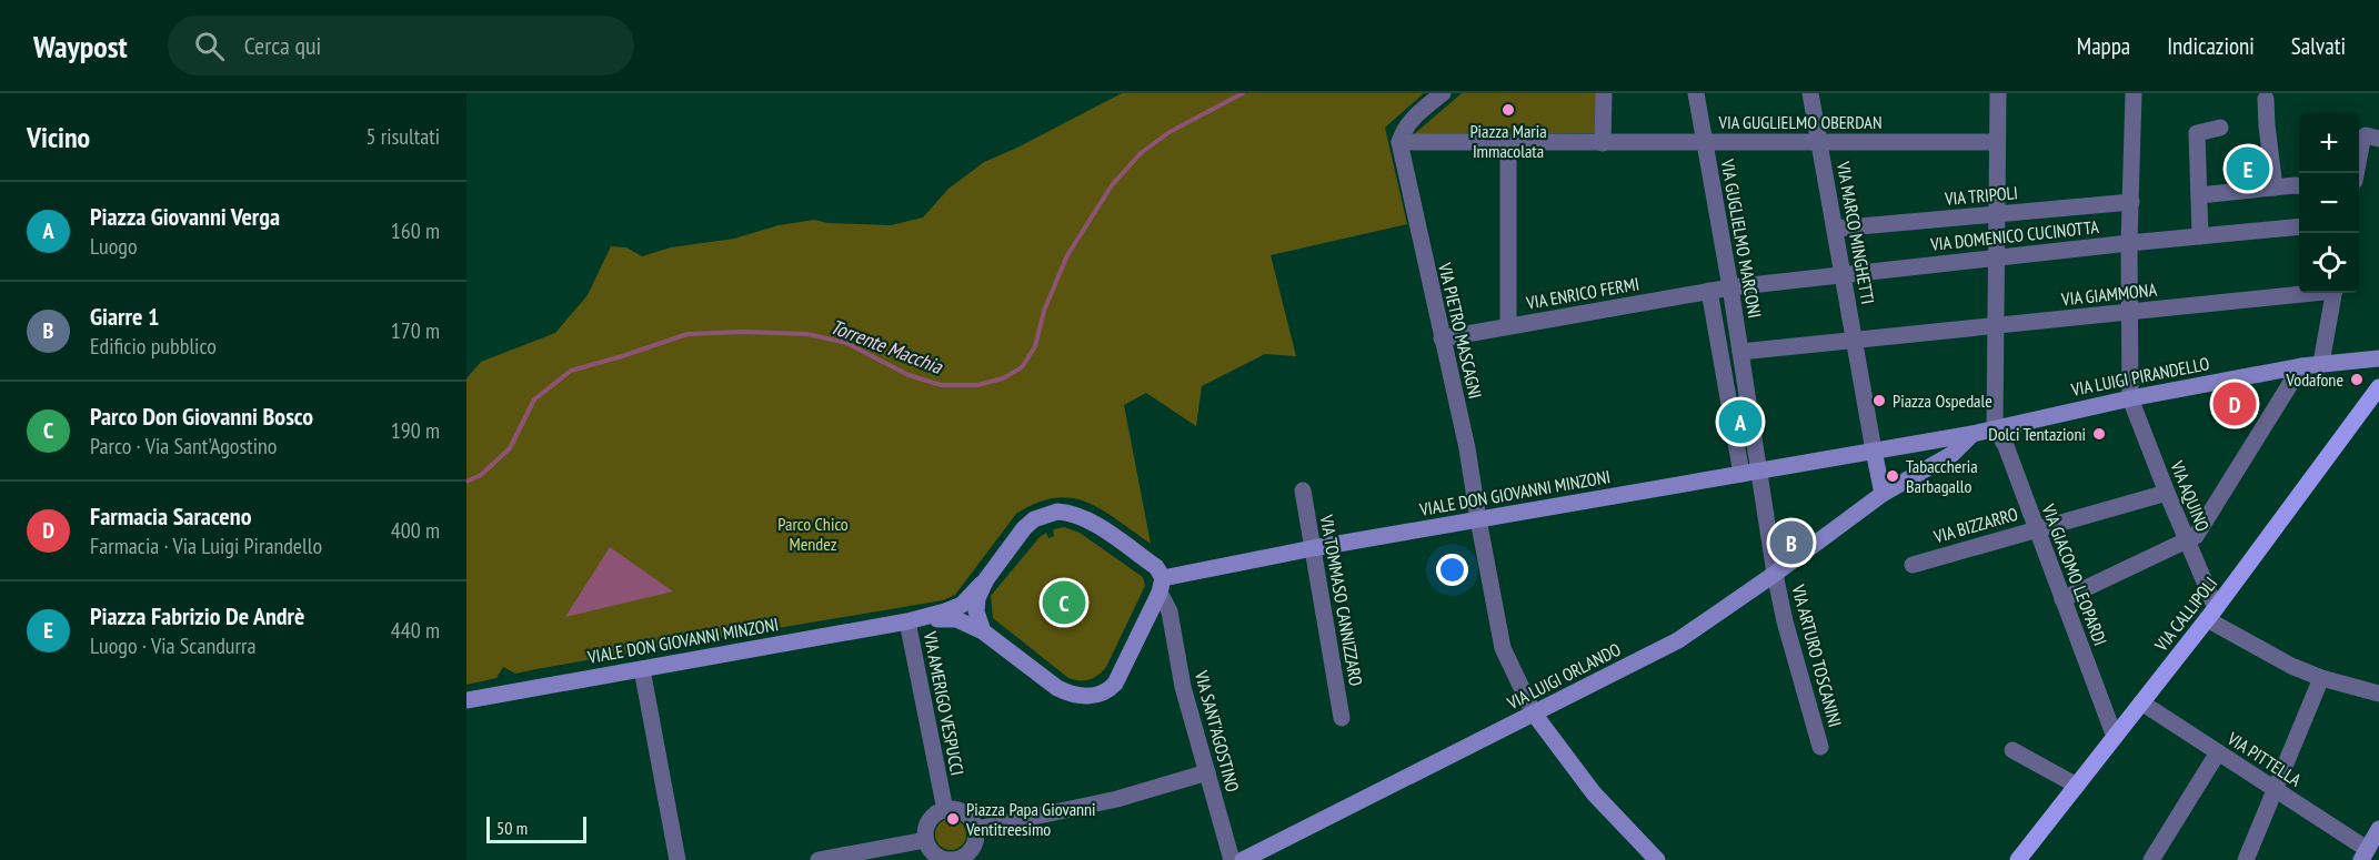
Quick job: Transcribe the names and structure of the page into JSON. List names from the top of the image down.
{
  "streets": {
    "main road": ["VIA CALLIPOLI"],
    "street": [
      "VIA GUGLIELMO OBERDAN",
      "VIA TRIPOLI",
      "VIA MARCO MINGHETTI",
      "VIA DOMENICO CUCINOTTA",
      "VIA GUGLIELMO MARCONI",
      "VIA ENRICO FERMI",
      "VIA GIAMMONA",
      "VIA PIETRO MASCAGNI",
      "VIA LUIGI PIRANDELLO",
      "VIALE DON GIOVANNI MINZONI",
      "VIA AQUINO",
      "VIA BIZZARRO",
      "VIA GIACOMO LEOPARDI",
      "VIA TOMMASO CANNIZZARO",
      "VIA ARTURO TOSCANINI",
      "VIA LUIGI ORLANDO",
      "VIA AMERIGO VESPUCCI",
      "VIA SANT'AGOSTINO",
      "VIA PITTELLA"
    ]
  },
  "crossings": [
    ["VIA GUGLIELMO OBERDAN", "VIA MARCO MINGHETTI"],
    ["VIA GUGLIELMO OBERDAN", "VIA GUGLIELMO MARCONI"],
    ["VIA GUGLIELMO OBERDAN", "VIA PIETRO MASCAGNI"],
    ["VIA TRIPOLI", "VIA MARCO MINGHETTI"],
    ["VIA MARCO MINGHETTI", "VIA DOMENICO CUCINOTTA"],
    ["VIA MARCO MINGHETTI", "VIA GIAMMONA"],
    ["VIA MARCO MINGHETTI", "VIA LUIGI PIRANDELLO"],
    ["VIA MARCO MINGHETTI", "VIALE DON GIOVANNI MINZONI"],
    ["VIA DOMENICO CUCINOTTA", "VIA GUGLIELMO MARCONI"],
    ["VIA DOMENICO CUCINOTTA", "VIA ENRICO FERMI"],
    ["VIA GUGLIELMO MARCONI", "VIA ENRICO FERMI"],
    ["VIA GUGLIELMO MARCONI", "VIALE DON GIOVANNI MINZONI"],
    ["VIA ENRICO FERMI", "VIA PIETRO MASCAGNI"],
    ["VIA PIETRO MASCAGNI", "VIALE DON GIOVANNI MINZONI"],
    ["VIA PIETRO MASCAGNI", "VIA LUIGI ORLANDO"],
    ["VIA LUIGI PIRANDELLO", "VIALE DON GIOVANNI MINZONI"],
    ["VIA LUIGI PIRANDELLO", "VIA AQUINO"],
    ["VIA LUIGI PIRANDELLO", "VIA GIACOMO LEOPARDI"],
    ["VIA LUIGI PIRANDELLO", "VIA LUIGI ORLANDO"],
    ["VIALE DON GIOVANNI MINZONI", "VIA TOMMASO CANNIZZARO"],
    ["VIALE DON GIOVANNI MINZONI", "VIA AMERIGO VESPUCCI"],
    ["VIALE DON GIOVANNI MINZONI", "VIA SANT'AGOSTINO"],
    ["VIA AQUINO", "VIA BIZZARRO"],
    ["VIA AQUINO", "VIA CALLIPOLI"],
    ["VIA BIZZARRO", "VIA GIACOMO LEOPARDI"],
    ["VIA GIACOMO LEOPARDI", "VIA CALLIPOLI"],
    ["VIA CALLIPOLI", "VIA PITTELLA"],
    ["VIA ARTURO TOSCANINI", "VIA LUIGI ORLANDO"]
  ],
  "water": ["Torrente Macchia"],
  "parks": ["Parco Chico Mendez"],
  "places": [
    "Piazza Maria Immacolata",
    "Vodafone",
    "Piazza Ospedale",
    "Dolci Tentazioni",
    "Tabaccheria Barbagallo",
    "Piazza Papa Giovanni Ventitreesimo"
  ],
  "scale_bar": "50 m",
  "page": {
    "header": "Waypost",
    "search": "Cerca qui",
    "nav": ["Mappa", "Indicazioni", "Salvati"],
    "heading": ["Vicino", "5 risultati"],
    "map_buttons": ["+", "−"],
    "pins": [
      "E",
      "D",
      "A",
      "B",
      "C"
    ],
    "list": [
      {
        "mark": "A",
        "name": "Piazza Giovanni Verga",
        "note": "Luogo",
        "value": "160 m"
      },
      {
        "mark": "B",
        "name": "Giarre 1",
        "note": "Edificio pubblico",
        "value": "170 m"
      },
      {
        "mark": "C",
        "name": "Parco Don Giovanni Bosco",
        "note": "Parco · Via Sant'Agostino",
        "value": "190 m"
      },
      {
        "mark": "D",
        "name": "Farmacia Saraceno",
        "note": "Farmacia · Via Luigi Pirandello",
        "value": "400 m"
      },
      {
        "mark": "E",
        "name": "Piazza Fabrizio De Andrè",
        "note": "Luogo · Via Scandurra",
        "value": "440 m"
      }
    ],
    "scale": "50 m"
  }
}
